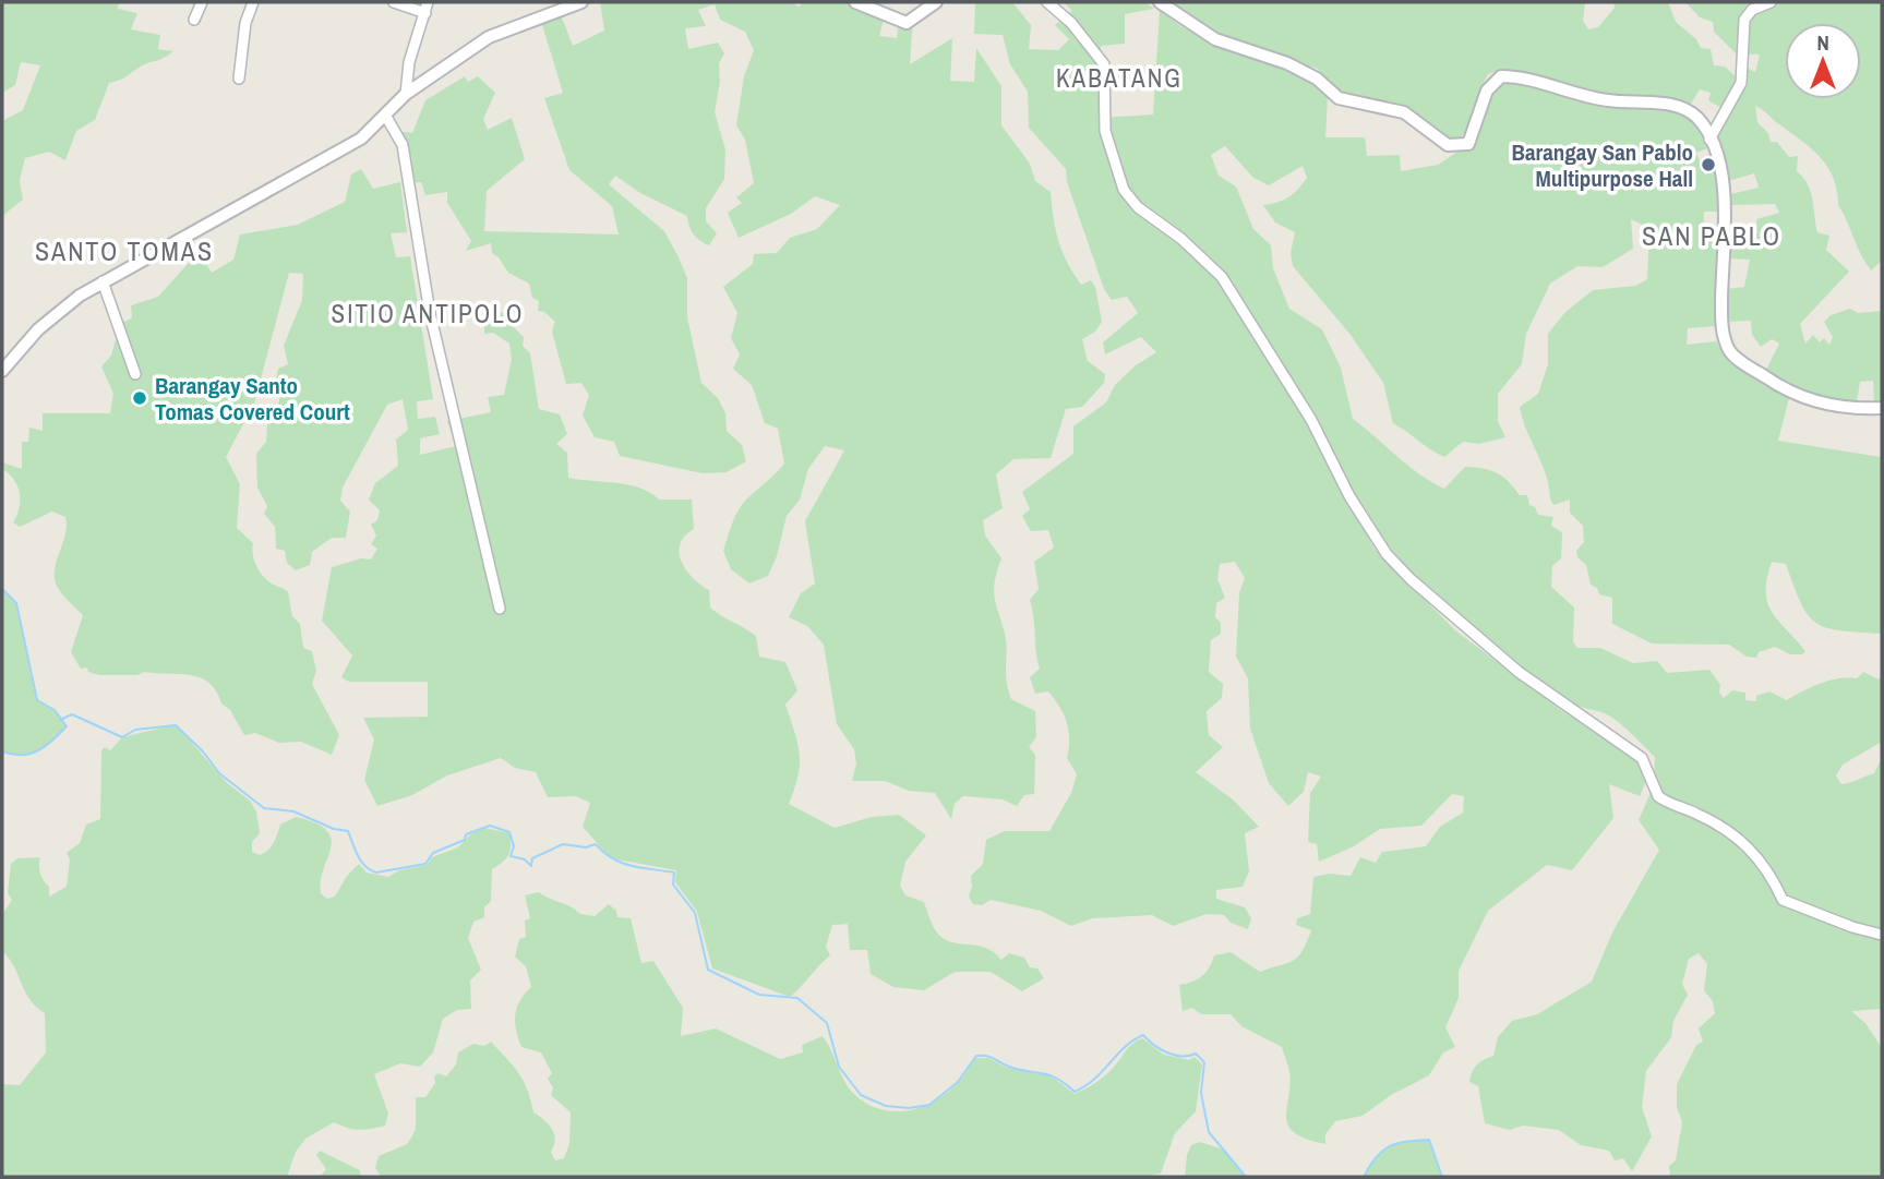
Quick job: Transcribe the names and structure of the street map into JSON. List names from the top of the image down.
{
  "districts": [
    "KABATANG",
    "SAN PABLO",
    "SANTO TOMAS",
    "SITIO ANTIPOLO"
  ],
  "places": ["Barangay San Pablo Multipurpose Hall", "Barangay Santo Tomas Covered Court"],
  "north": "top"
}
